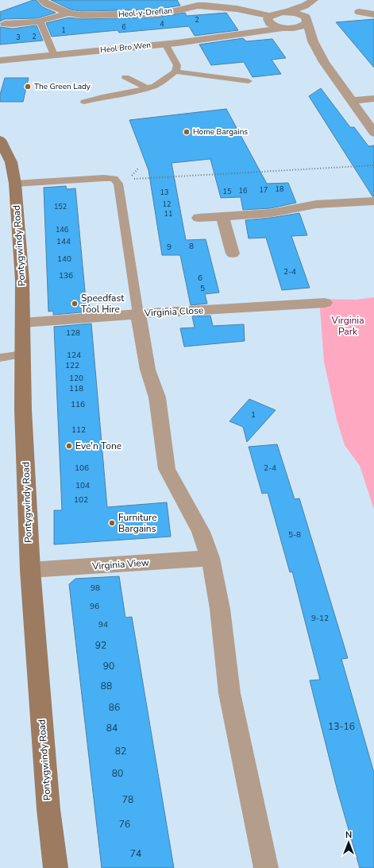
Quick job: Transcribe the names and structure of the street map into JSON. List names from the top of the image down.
{
  "streets": {
    "main road": ["Pontygwindy Road"],
    "street": [
      "Heol-y-Dreflan",
      "Heol Bro Wen",
      "Virginia Close",
      "Virginia View"
    ]
  },
  "crossings": [
    ["Heol-y-Dreflan", "Heol Bro Wen"],
    ["Pontygwindy Road", "Virginia Close"],
    ["Pontygwindy Road", "Virginia View"]
  ],
  "parks": ["Virginia Park"],
  "places": [
    "The Green Lady",
    "Home Bargains",
    "Speedfast Tool Hire",
    "Eve'n Tone",
    "Furniture Bargains"
  ],
  "house_numbers": [
    "2",
    "4",
    "6",
    "1",
    "2",
    "3",
    "18",
    "17",
    "16",
    "15",
    "13",
    "12",
    "152",
    "11",
    "146",
    "144",
    "8",
    "9",
    "140",
    "2-4",
    "136",
    "6",
    "5",
    "128",
    "124",
    "122",
    "120",
    "118",
    "116",
    "1",
    "112",
    "106",
    "2-4",
    "104",
    "102",
    "5-8",
    "98",
    "96",
    "9-12",
    "94",
    "92",
    "90",
    "88",
    "86",
    "13-16",
    "84",
    "82",
    "80",
    "78",
    "76",
    "74"
  ],
  "north": "top"
}
